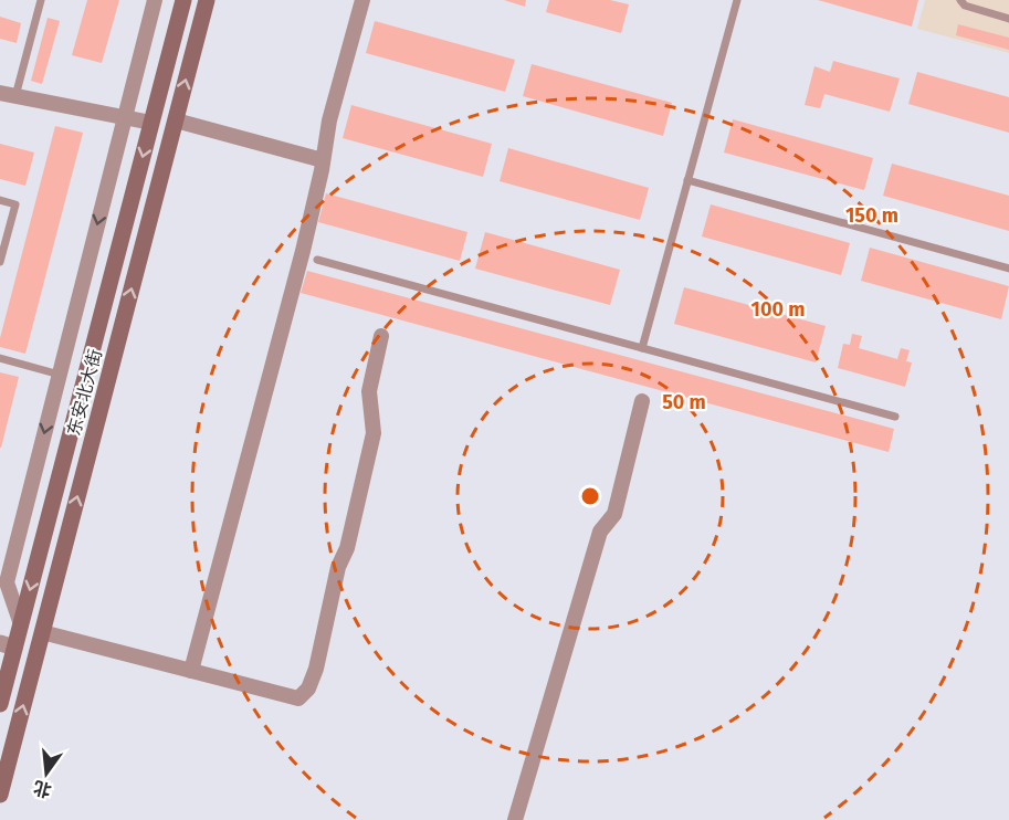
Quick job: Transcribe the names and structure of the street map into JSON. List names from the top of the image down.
{
  "streets": {
    "main road": ["东安北大街"]
  },
  "north": "bottom",
  "rings": ["150 m", "100 m", "50 m"]
}
